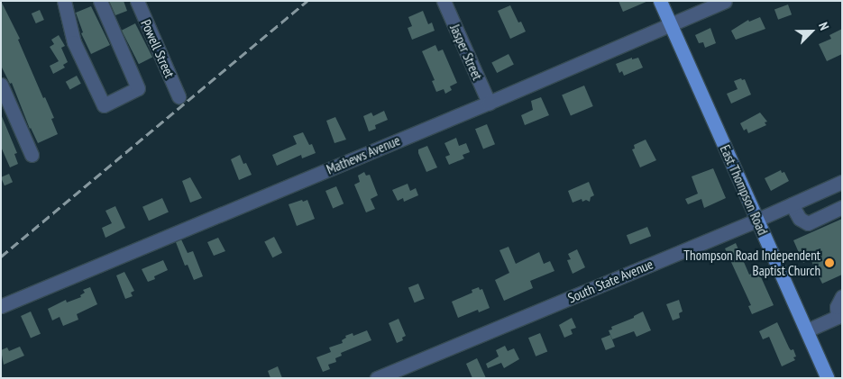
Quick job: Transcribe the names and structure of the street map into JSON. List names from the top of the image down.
{
  "streets": {
    "main road": ["East Thompson Road"],
    "street": [
      "Powell Street",
      "Jasper Street",
      "Mathews Avenue",
      "South State Avenue"
    ]
  },
  "crossings": [
    ["Jasper Street", "Mathews Avenue"],
    ["Mathews Avenue", "East Thompson Road"],
    ["East Thompson Road", "South State Avenue"]
  ],
  "places": ["Thompson Road Independent Baptist Church"],
  "north": "top right"
}
